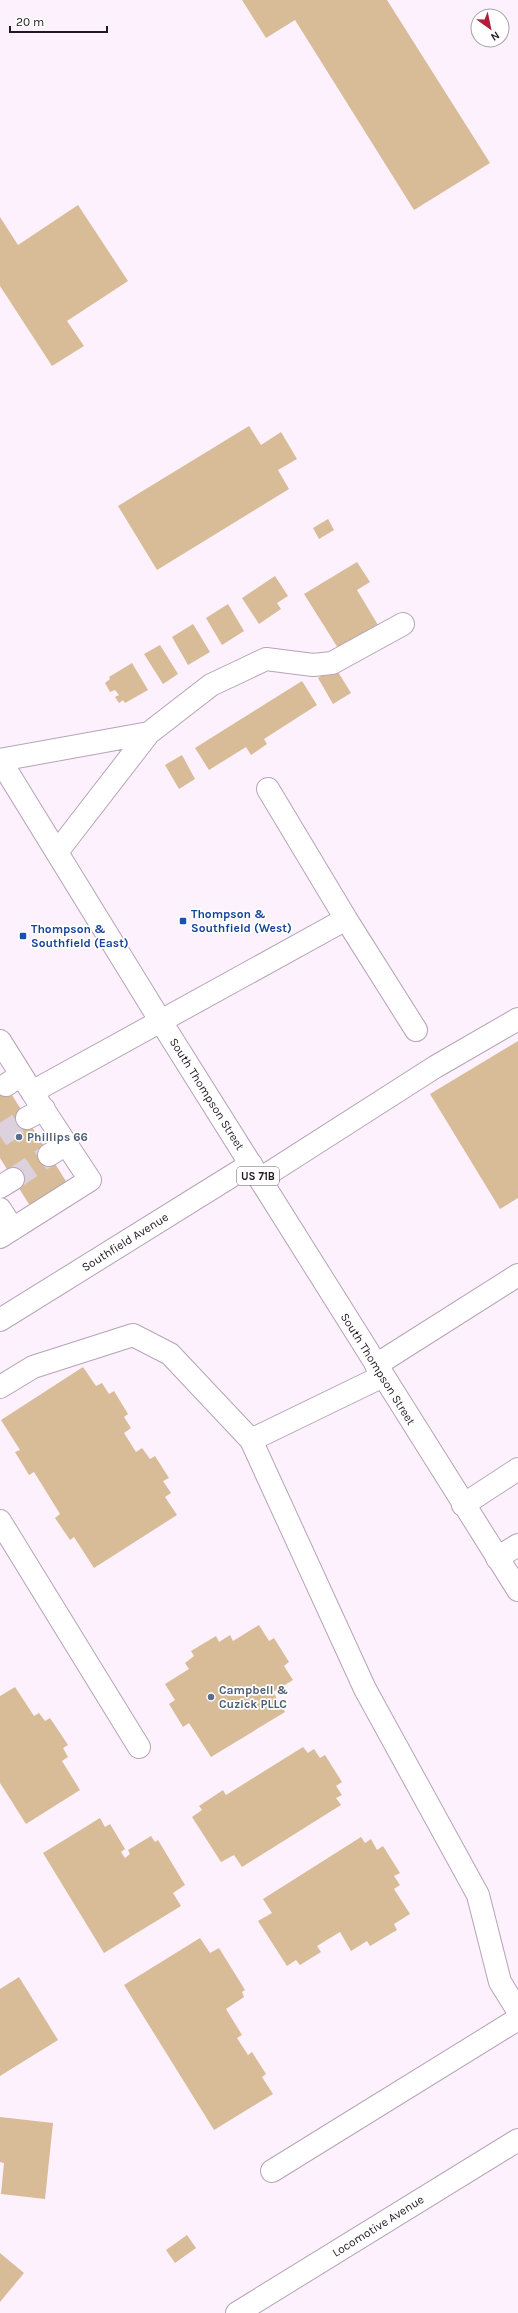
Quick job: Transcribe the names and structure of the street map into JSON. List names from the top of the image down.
{
  "streets": {
    "main road": [
      "South Thompson Street",
      "US 71B",
      "Southfield Avenue",
      "Locomotive Avenue"
    ]
  },
  "crossings": [
    ["South Thompson Street", "Southfield Avenue"]
  ],
  "places": {
    "transit": ["Thompson & Southfield (West)", "Thompson & Southfield (East)"],
    "other": ["Phillips 66", "Campbell & Cuzick PLLC"]
  },
  "scale_bar": "20 m",
  "north": "bottom right"
}
